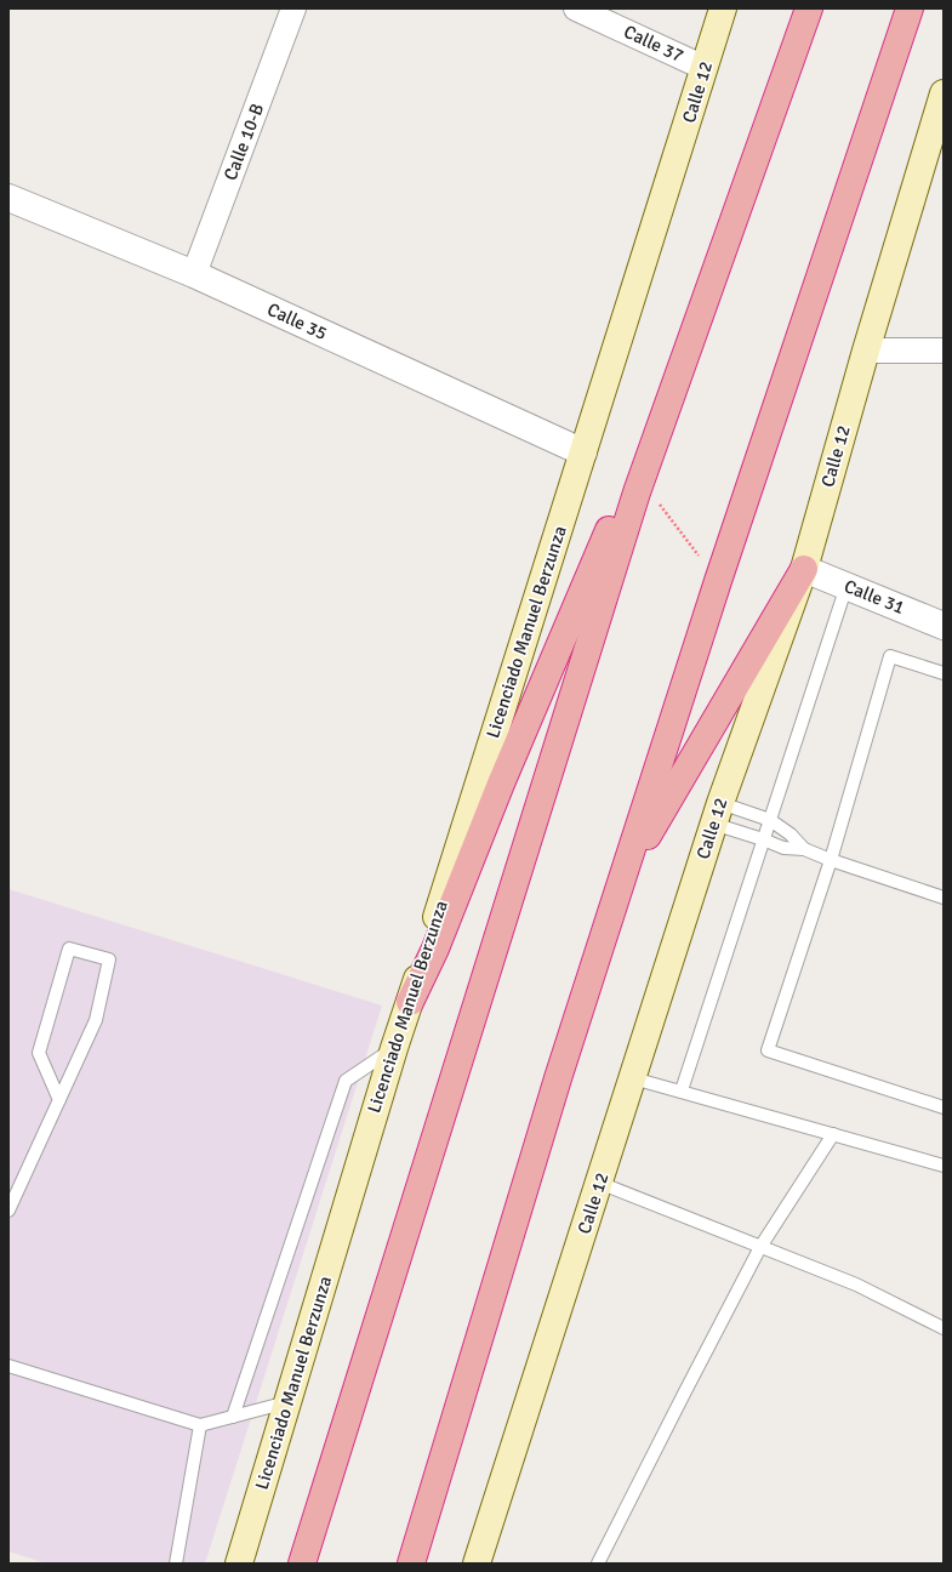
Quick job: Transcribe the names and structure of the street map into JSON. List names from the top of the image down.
{
  "streets": {
    "main road": ["Calle 12", "Licenciado Manuel Berzunza"],
    "street": [
      "Calle 37",
      "Calle 10-B",
      "Calle 35",
      "Calle 31"
    ]
  },
  "crossings": [
    ["Calle 37", "Calle 12"],
    ["Calle 12", "Calle 35"],
    ["Calle 12", "Calle 31"],
    ["Calle 12", "Licenciado Manuel Berzunza"],
    ["Calle 10-B", "Calle 35"],
    ["Calle 35", "Licenciado Manuel Berzunza"]
  ]
}
